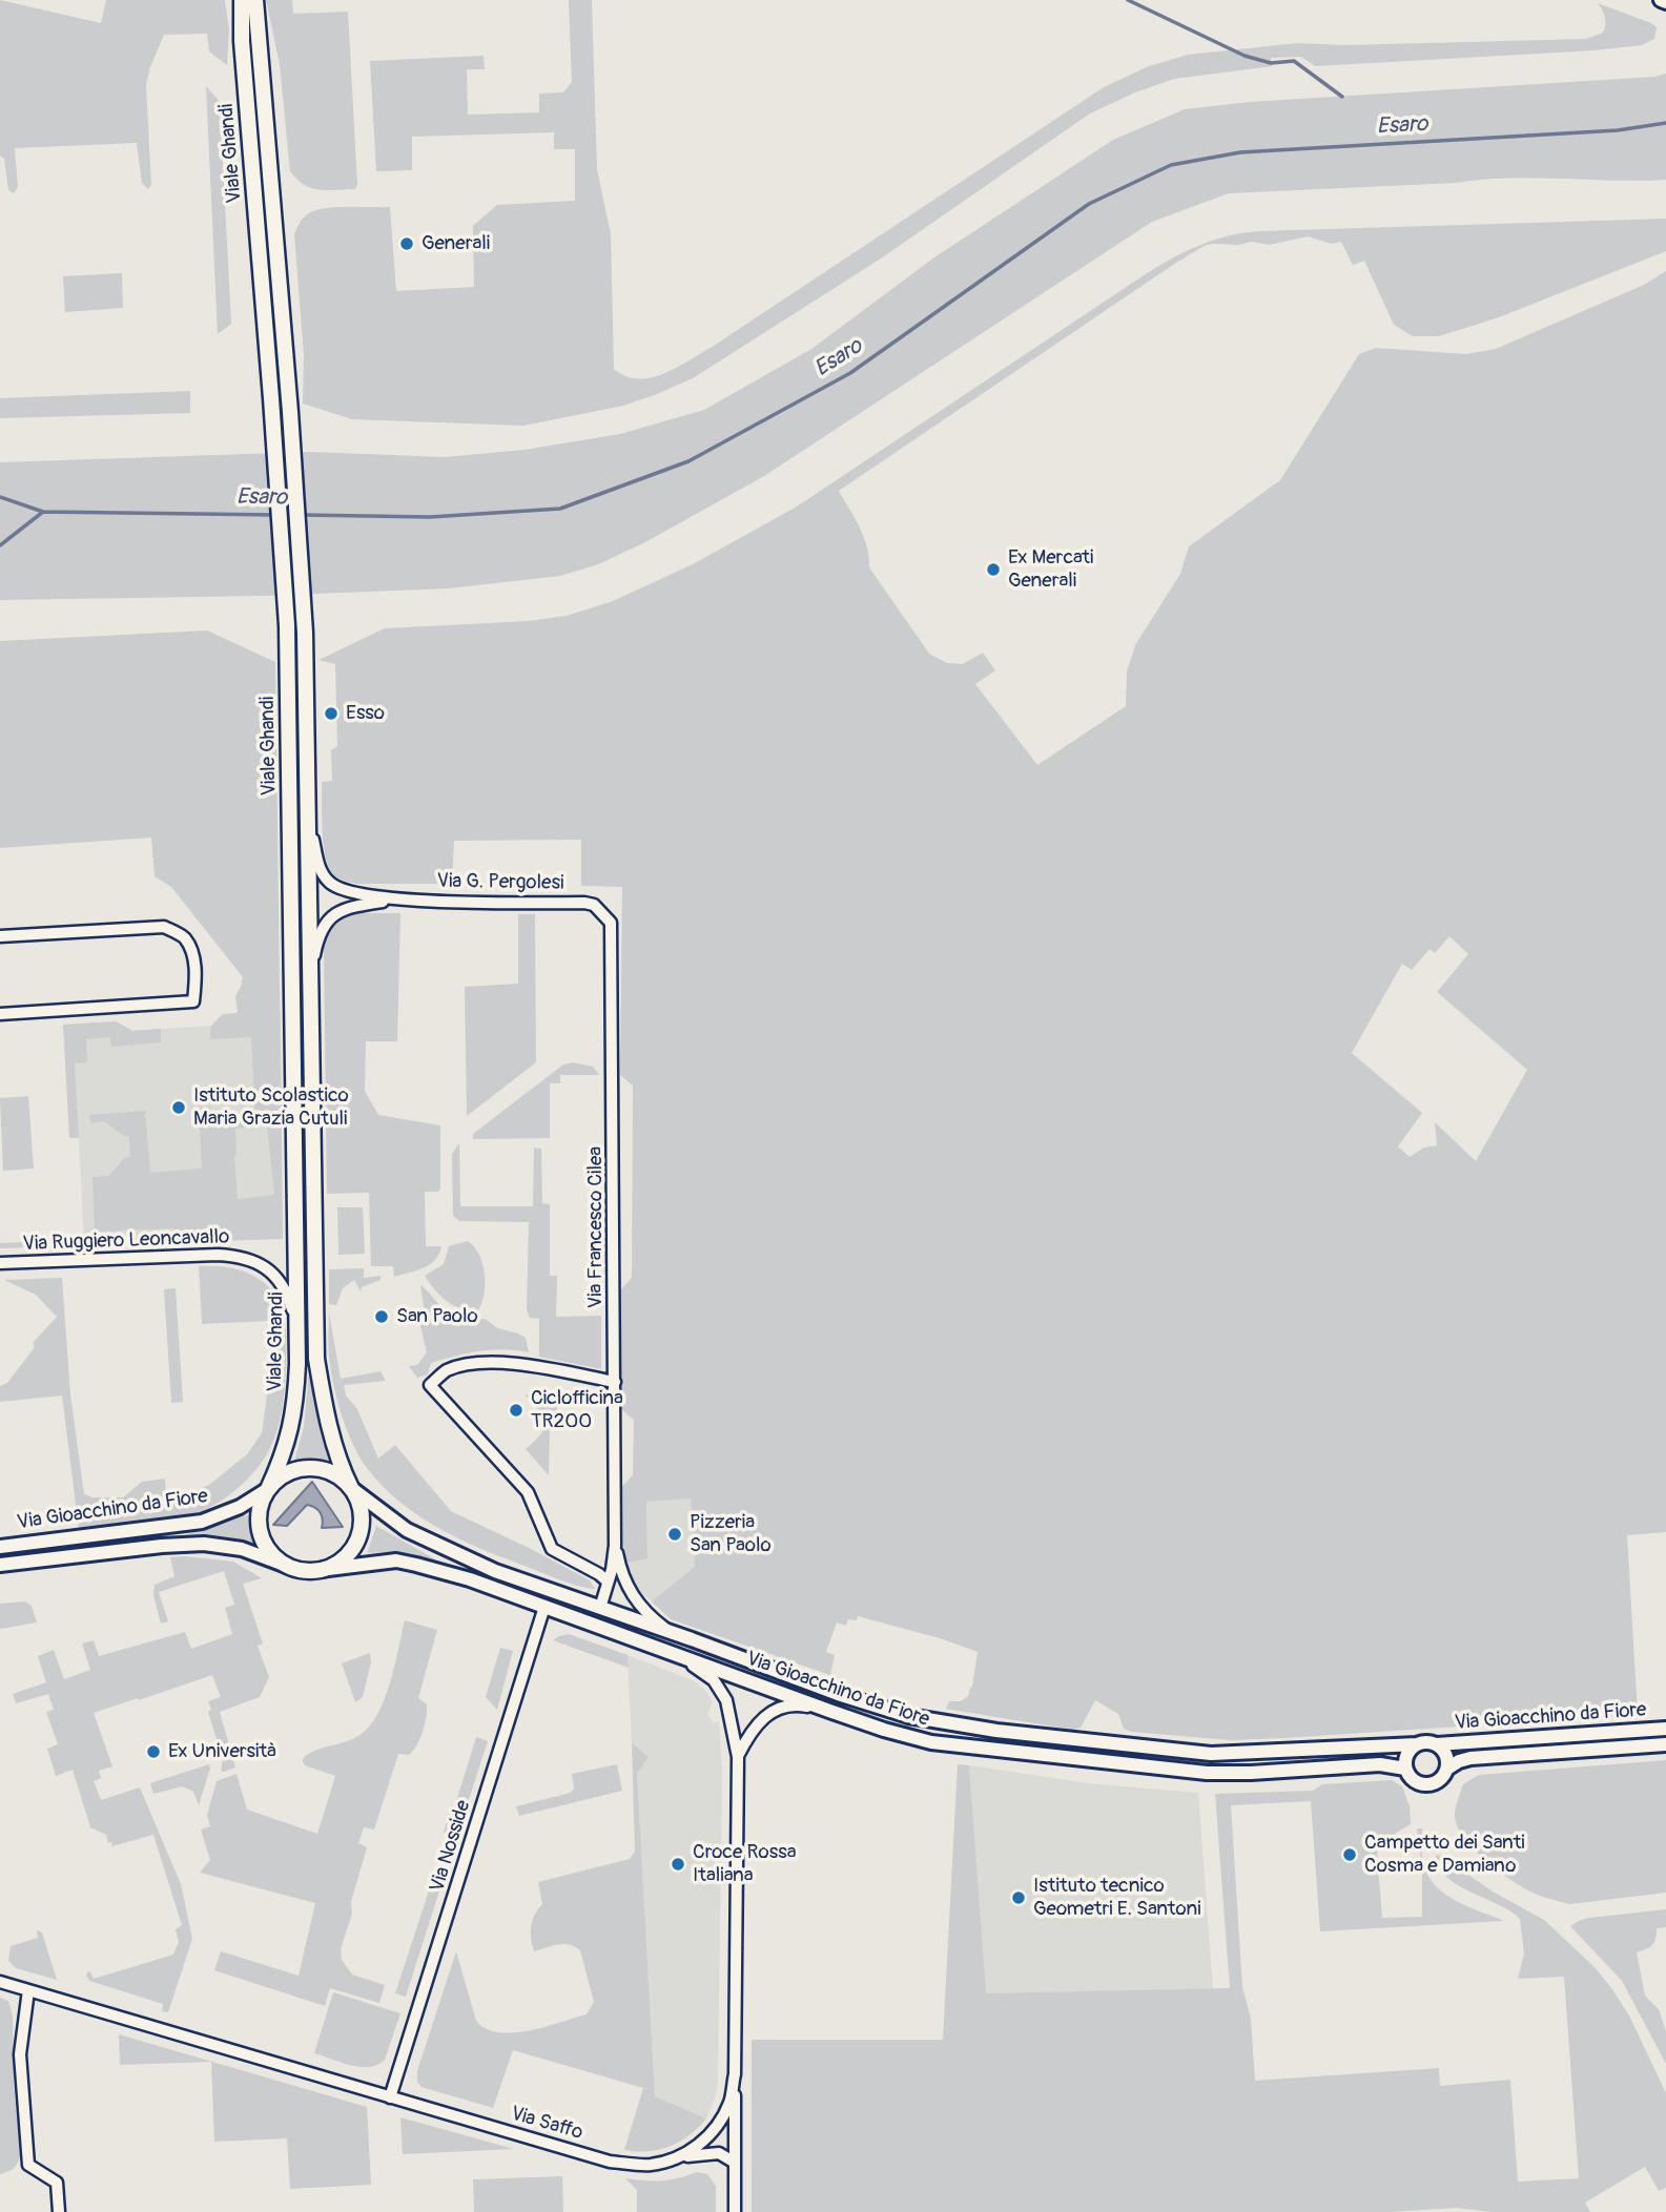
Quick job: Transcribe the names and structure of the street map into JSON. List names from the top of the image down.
{
  "streets": {
    "main road": ["Viale Ghandi"],
    "street": [
      "Via G. Pergolesi",
      "Via Francesco Cilea",
      "Via Ruggiero Leoncavallo",
      "Via Gioacchino da Fiore",
      "Via Nosside",
      "Via Saffo"
    ]
  },
  "crossings": [
    ["Viale Ghandi", "Via Ruggiero Leoncavallo"],
    ["Viale Ghandi", "Via Gioacchino da Fiore"],
    ["Via G. Pergolesi", "Via Francesco Cilea"],
    ["Via Gioacchino da Fiore", "Via Nosside"],
    ["Via Gioacchino da Fiore", "Via Saffo"],
    ["Via Nosside", "Via Saffo"]
  ],
  "water": ["Esaro"],
  "places": [
    "Generali",
    "Ex Mercati Generali",
    "Esso",
    "Istituto Scolastico Maria Grazia Cutuli",
    "San Paolo",
    "Ciclofficina TR200",
    "Pizzeria San Paolo",
    "Ex Università",
    "Campetto dei Santi Cosma e Damiano",
    "Croce Rossa Italiana",
    "Istituto tecnico Geometri E. Santoni"
  ]
}
